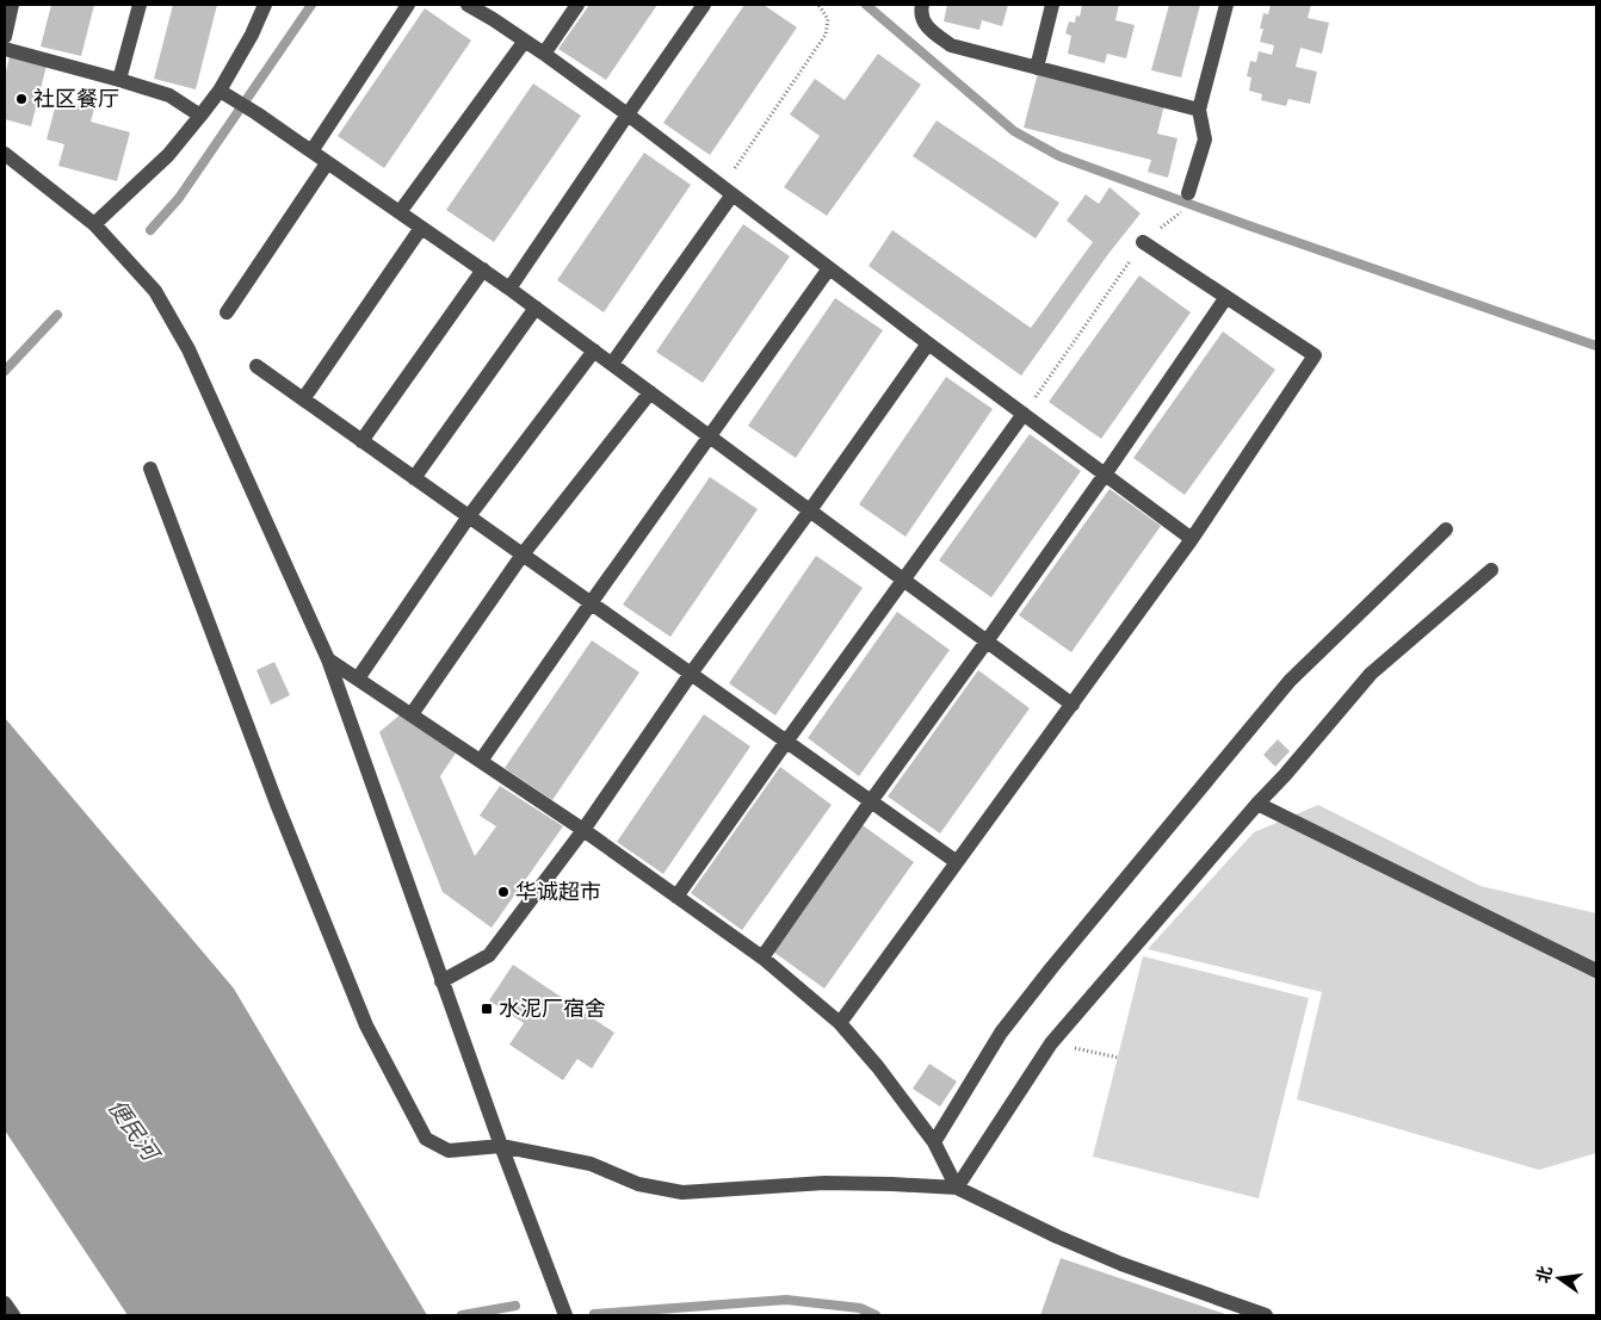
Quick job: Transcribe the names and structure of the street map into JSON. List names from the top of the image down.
{
  "water": ["便民河"],
  "places": {
    "other": ["社区餐厅", "华诚超市"],
    "transit": ["水泥厂宿舍"]
  },
  "north": "left"
}
